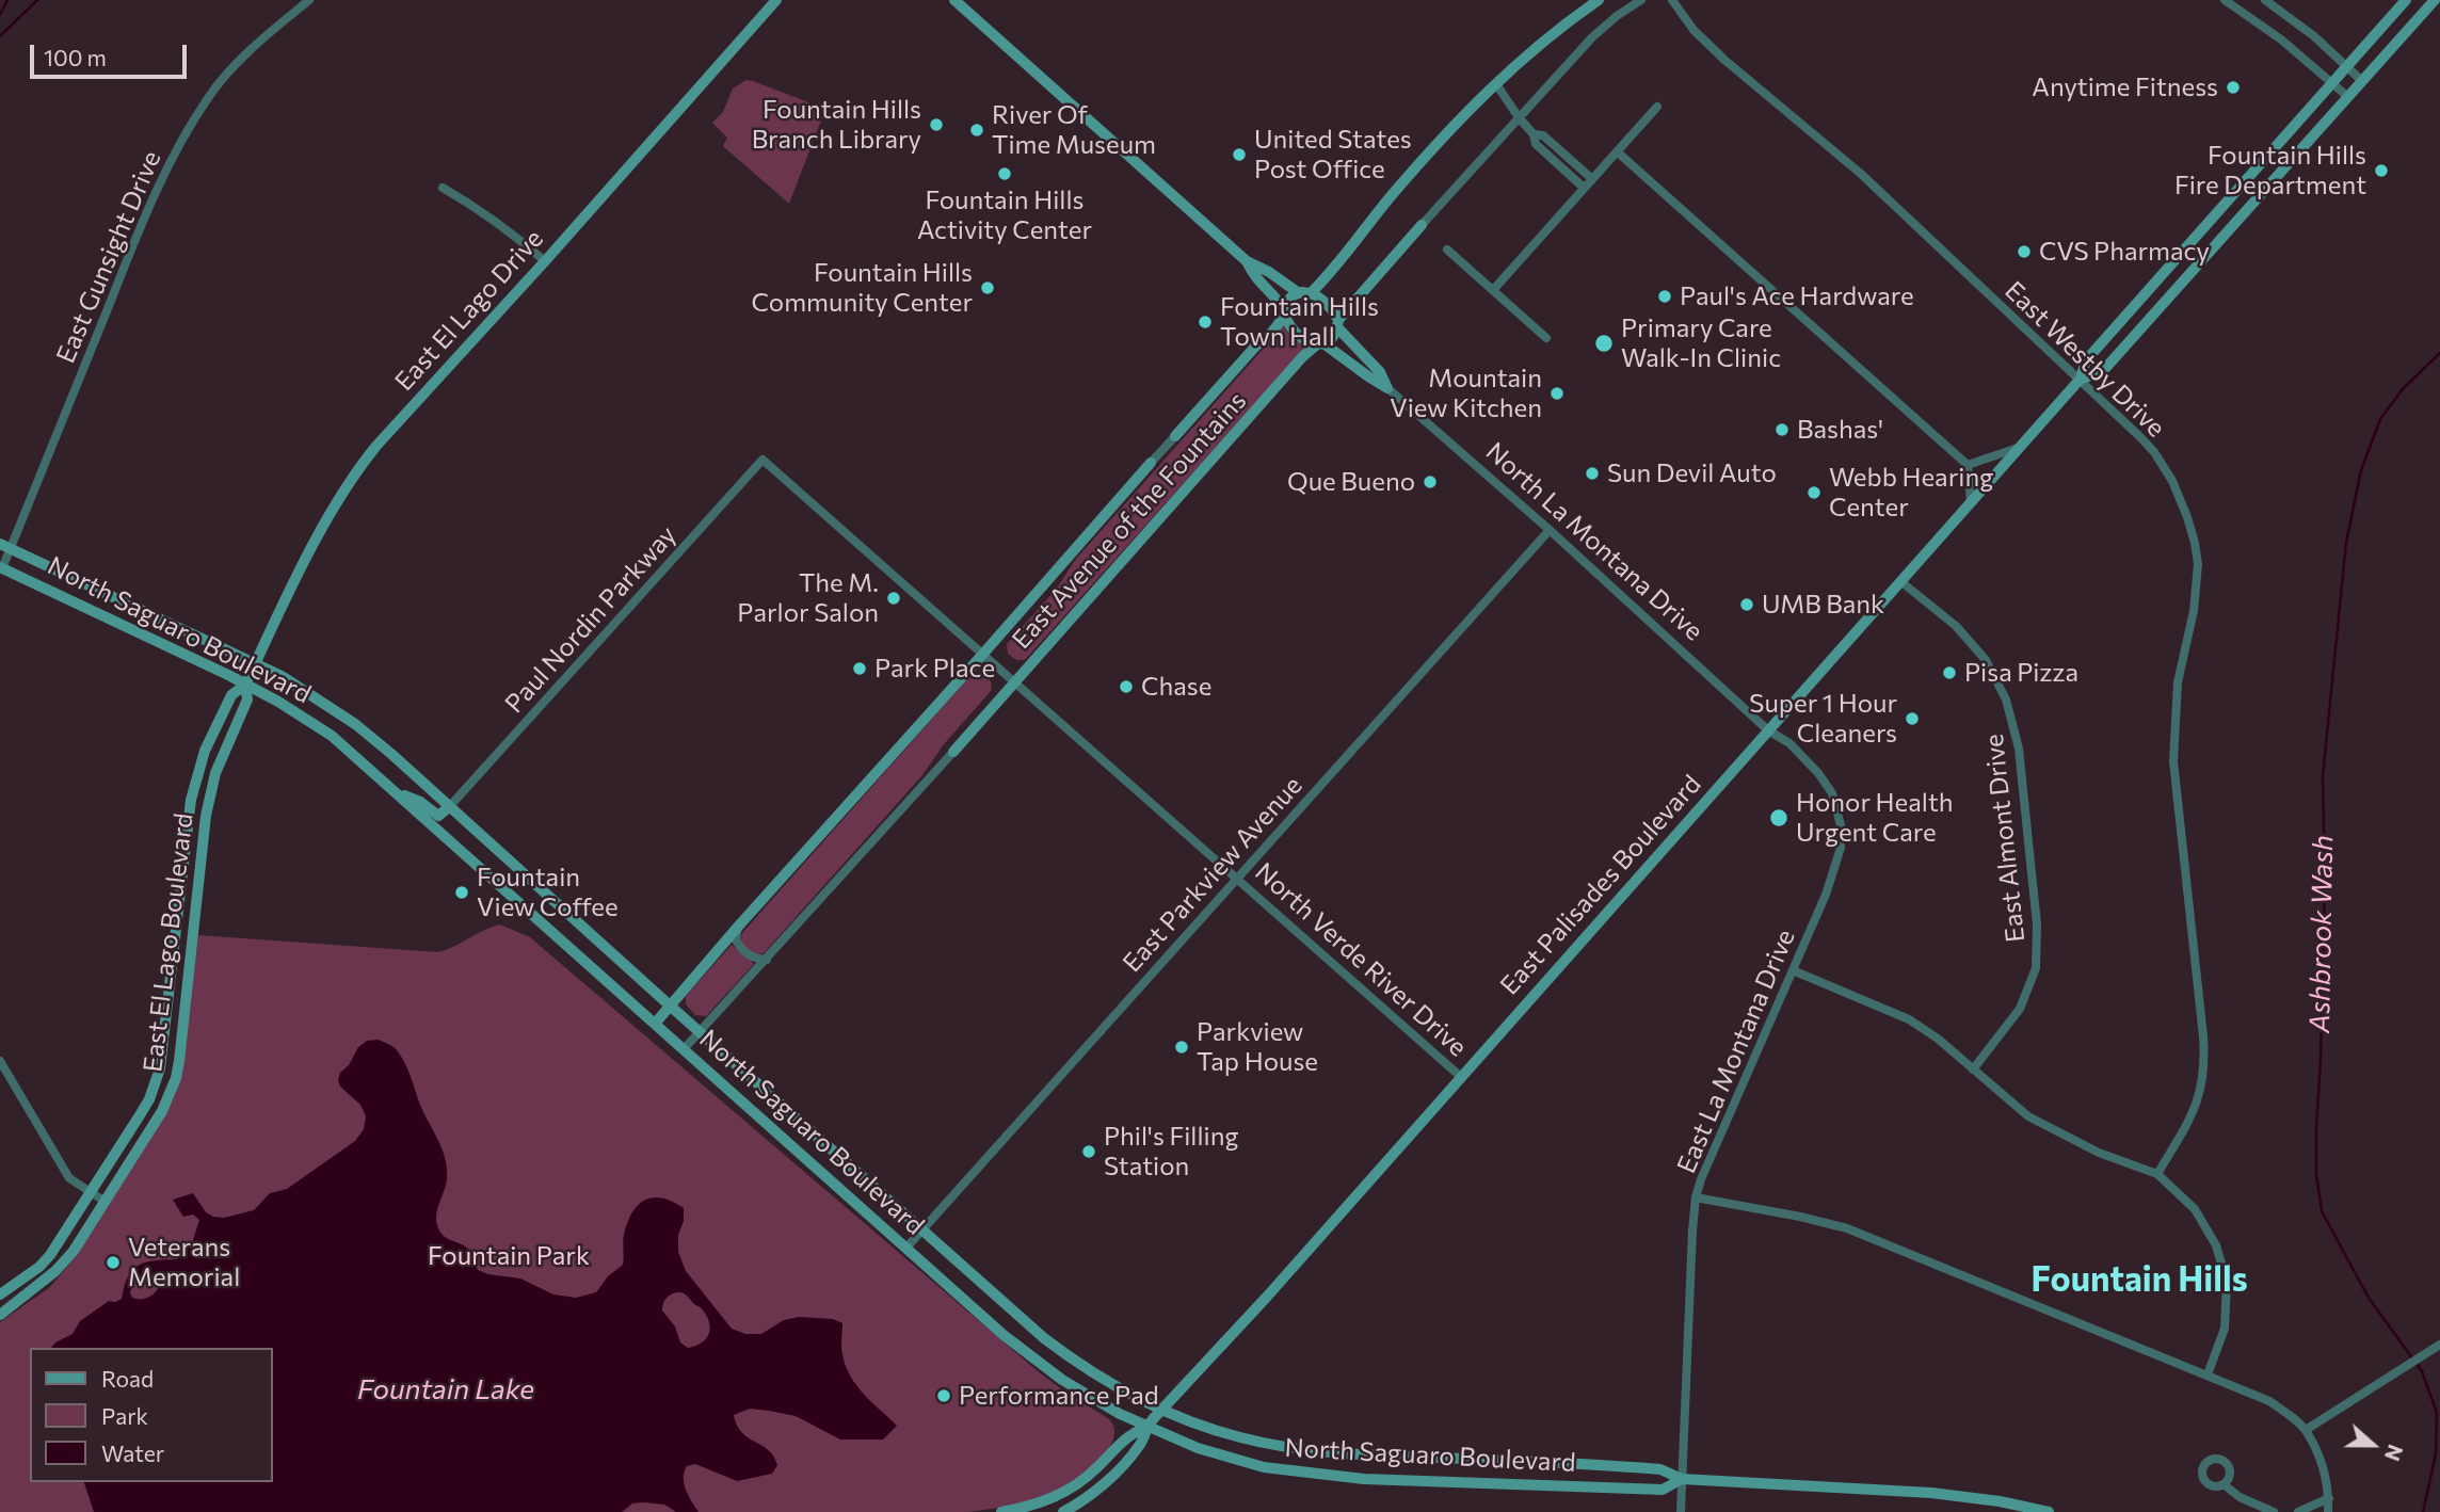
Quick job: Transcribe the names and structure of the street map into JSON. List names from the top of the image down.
{
  "streets": {
    "street": [
      "East Gunsight Drive",
      "East El Lago Drive",
      "East Westby Drive",
      "East Avenue of the Fountains",
      "North La Montana Drive",
      "Paul Nordin Parkway",
      "North Saguaro Boulevard",
      "East Almont Drive",
      "East Parkview Avenue",
      "East Palisades Boulevard",
      "East El Lago Boulevard",
      "North Verde River Drive",
      "East La Montana Drive"
    ]
  },
  "crossings": [
    ["East Gunsight Drive", "North Saguaro Boulevard"],
    ["East El Lago Drive", "North Saguaro Boulevard"],
    ["East El Lago Drive", "East El Lago Boulevard"],
    ["East Westby Drive", "East Palisades Boulevard"],
    ["East Avenue of the Fountains", "North La Montana Drive"],
    ["East Avenue of the Fountains", "North Saguaro Boulevard"],
    ["East Avenue of the Fountains", "North Verde River Drive"],
    ["North La Montana Drive", "East Parkview Avenue"],
    ["North La Montana Drive", "East Palisades Boulevard"],
    ["North La Montana Drive", "East La Montana Drive"],
    ["Paul Nordin Parkway", "North Saguaro Boulevard"],
    ["Paul Nordin Parkway", "North Verde River Drive"],
    ["North Saguaro Boulevard", "East Parkview Avenue"],
    ["North Saguaro Boulevard", "East Palisades Boulevard"],
    ["North Saguaro Boulevard", "East La Montana Drive"],
    ["East Almont Drive", "East Palisades Boulevard"],
    ["East Parkview Avenue", "North Verde River Drive"],
    ["East Palisades Boulevard", "North Verde River Drive"],
    ["East Palisades Boulevard", "East La Montana Drive"]
  ],
  "districts": ["Fountain Hills"],
  "water": ["Ashbrook Wash", "Fountain Lake"],
  "parks": ["Fountain Park"],
  "places": [
    "Anytime Fitness",
    "Fountain Hills Branch Library",
    "River Of Time Museum",
    "United States Post Office",
    "Fountain Hills Fire Department",
    "Fountain Hills Activity Center",
    "CVS Pharmacy",
    "Fountain Hills Community Center",
    "Paul's Ace Hardware",
    "Fountain Hills Town Hall",
    "Primary Care Walk-In Clinic",
    "Mountain View Kitchen",
    "Bashas'",
    "Sun Devil Auto",
    "Que Bueno",
    "Webb Hearing Center",
    "The M. Parlor Salon",
    "UMB Bank",
    "Park Place",
    "Pisa Pizza",
    "Chase",
    "Super 1 Hour Cleaners",
    "Honor Health Urgent Care",
    "Fountain View Coffee",
    "Parkview Tap House",
    "Phil's Filling Station",
    "Veterans Memorial",
    "Performance Pad"
  ],
  "legend": ["Road", "Park", "Water"],
  "scale_bar": "100 m",
  "north": "right"
}
